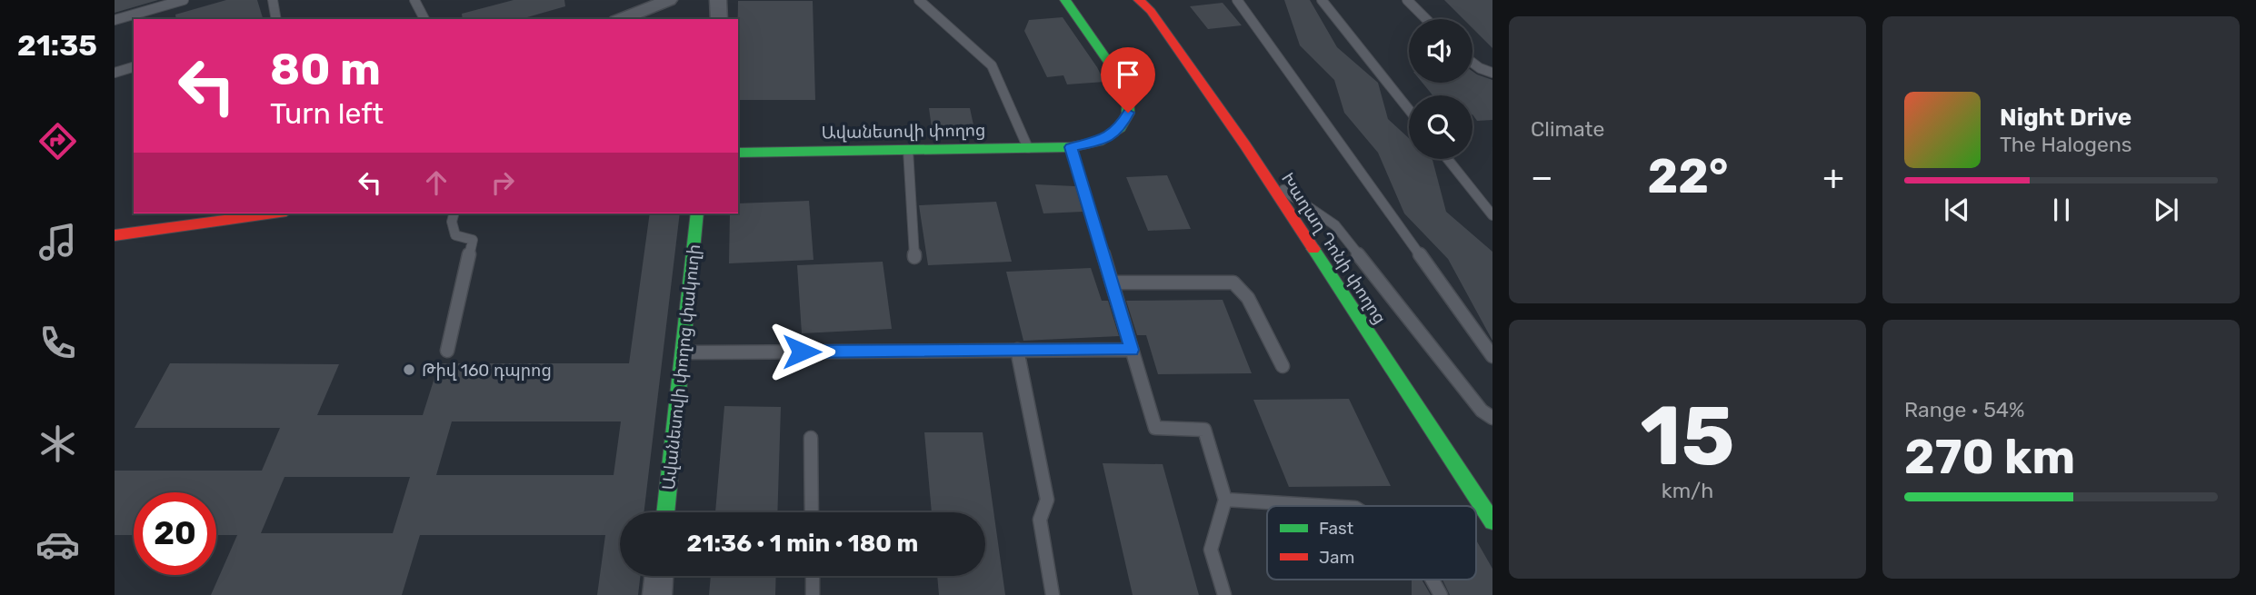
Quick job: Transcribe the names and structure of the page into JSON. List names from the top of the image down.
{
  "streets": {
    "street": ["Ավանեսովի փողոց", "Խաղաղ Դոնի փողոց", "Ավանեսովի փողոց փակուղի"]
  },
  "places": ["Թիվ 160 դպրոց"],
  "legend": ["Fast", "Jam"],
  "page": {
    "tabs": "21:35",
    "tile": [
      "Climate",
      ["15", "km/h"],
      ["Range · 54%", "270 km"]
    ],
    "turn": ["80 m", "Turn left"],
    "song": ["Night Drive", "The Halogens"],
    "heat": ["−", "22°", "+"],
    "limit": "20",
    "trip": "21:36 · 1 min · 180 m"
  }
}
